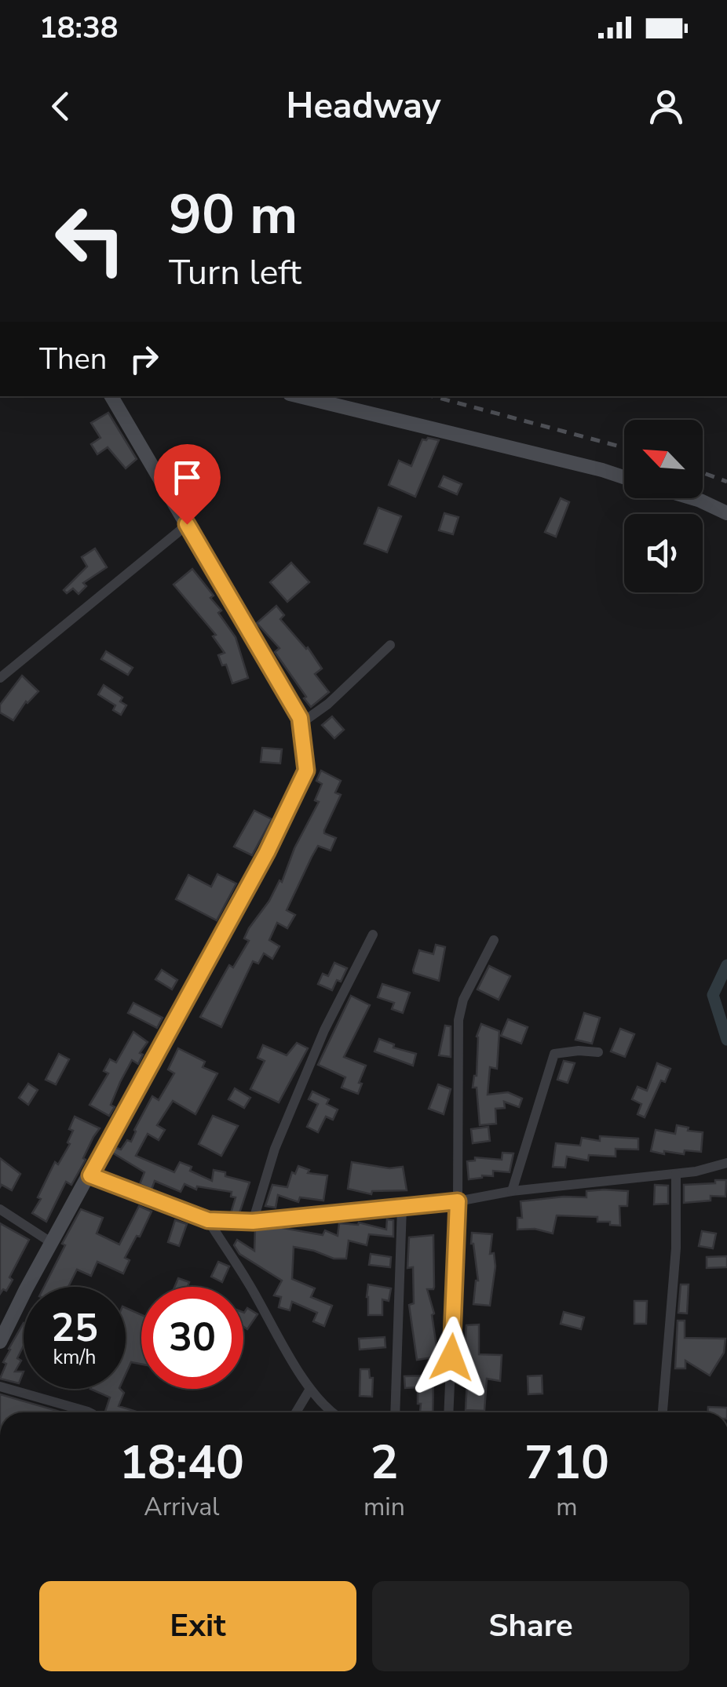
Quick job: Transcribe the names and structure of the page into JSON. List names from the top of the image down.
{
  "north": "top left",
  "page": {
    "status": "18:38",
    "header": "Headway",
    "turn": ["90 m", "Turn left"],
    "then": "Then",
    "speed": "25 km/h",
    "limit": "30",
    "eta": [
      "18:40",
      "Arrival",
      "2",
      "min",
      "710",
      "m"
    ],
    "buttons": ["Exit", "Share"]
  }
}
